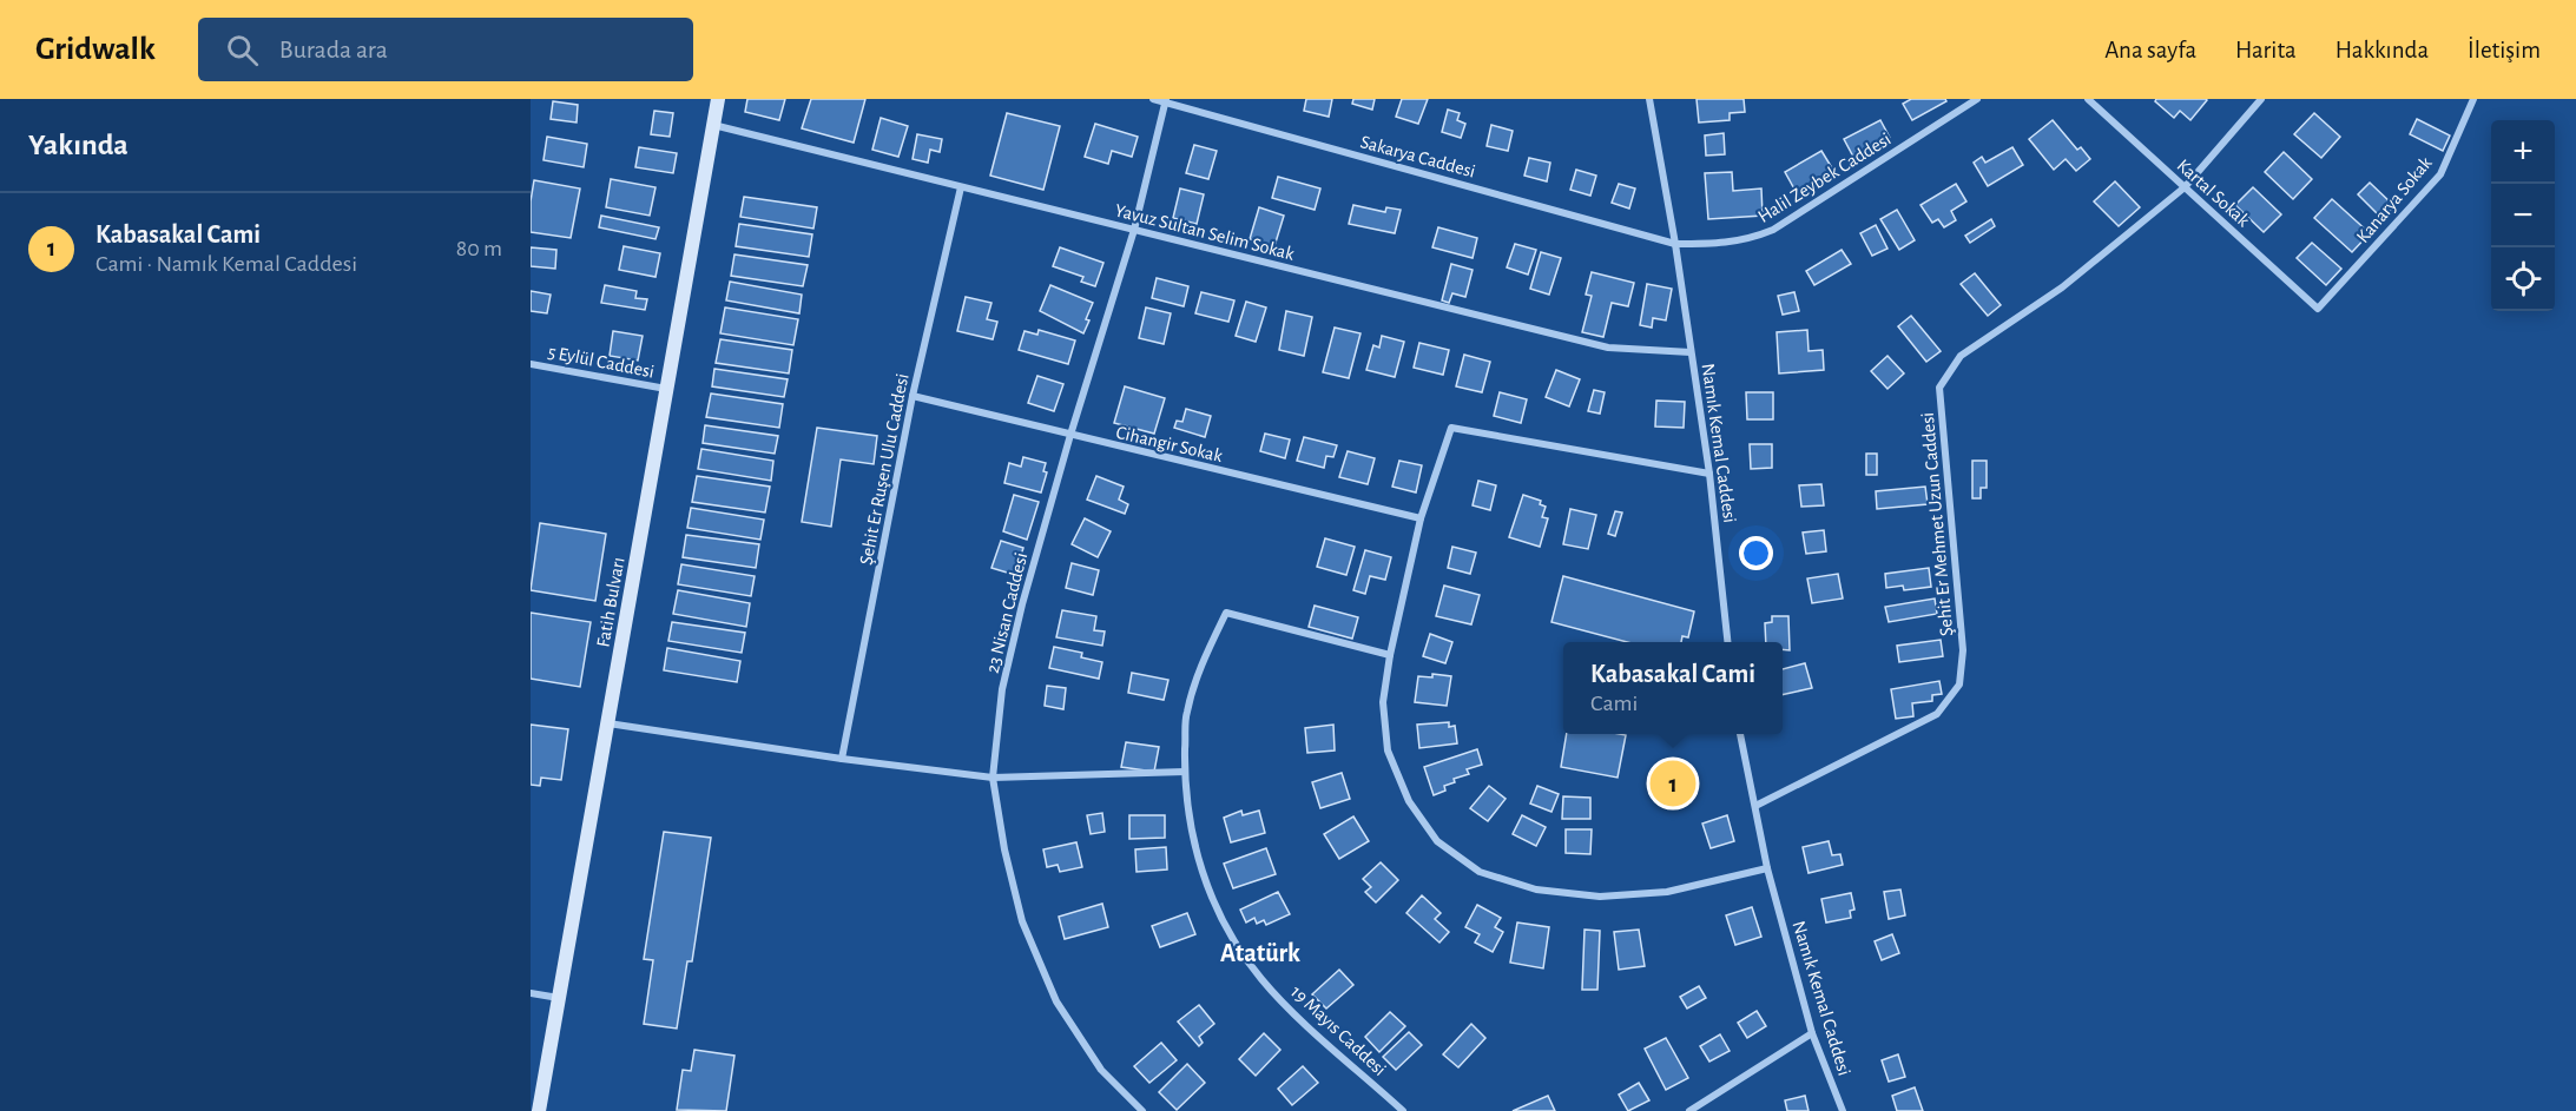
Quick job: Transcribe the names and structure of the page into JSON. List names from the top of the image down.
{
  "streets": {
    "street": [
      "Sakarya Caddesi",
      "Halil Zeybek Caddesi",
      "Kartal Sokak",
      "Kanarya Sokak",
      "Yavuz Sultan Selim Sokak",
      "5 Eylül Caddesi",
      "Cihangir Sokak",
      "Namık Kemal Caddesi",
      "Şehit Er Ruşen Ulu Caddesi",
      "Şehit Er Mehmet Uzun Caddesi",
      "Fatih Bulvarı",
      "23 Nisan Caddesi",
      "19 Mayıs Caddesi"
    ]
  },
  "crossings": [
    ["Sakarya Caddesi", "Halil Zeybek Caddesi"],
    ["Sakarya Caddesi", "Namık Kemal Caddesi"],
    ["Sakarya Caddesi", "23 Nisan Caddesi"],
    ["Halil Zeybek Caddesi", "Namık Kemal Caddesi"],
    ["Kartal Sokak", "Kanarya Sokak"],
    ["Kartal Sokak", "Şehit Er Mehmet Uzun Caddesi"],
    ["Yavuz Sultan Selim Sokak", "Namık Kemal Caddesi"],
    ["Yavuz Sultan Selim Sokak", "Şehit Er Ruşen Ulu Caddesi"],
    ["Yavuz Sultan Selim Sokak", "Fatih Bulvarı"],
    ["Yavuz Sultan Selim Sokak", "23 Nisan Caddesi"],
    ["5 Eylül Caddesi", "Fatih Bulvarı"],
    ["Cihangir Sokak", "Şehit Er Ruşen Ulu Caddesi"],
    ["Cihangir Sokak", "23 Nisan Caddesi"],
    ["Namık Kemal Caddesi", "Şehit Er Mehmet Uzun Caddesi"]
  ],
  "districts": ["Atatürk"],
  "page": {
    "header": "Gridwalk",
    "search": "Burada ara",
    "nav": [
      "Ana sayfa",
      "Harita",
      "Hakkında",
      "İletişim"
    ],
    "heading": "Yakında",
    "map_buttons": ["+", "−"],
    "list": [
      {
        "mark": "1",
        "name": "Kabasakal Cami",
        "note": "Cami · Namık Kemal Caddesi",
        "value": "80 m"
      }
    ],
    "popup": ["Kabasakal Cami", "Cami"],
    "pins": "1"
  }
}
